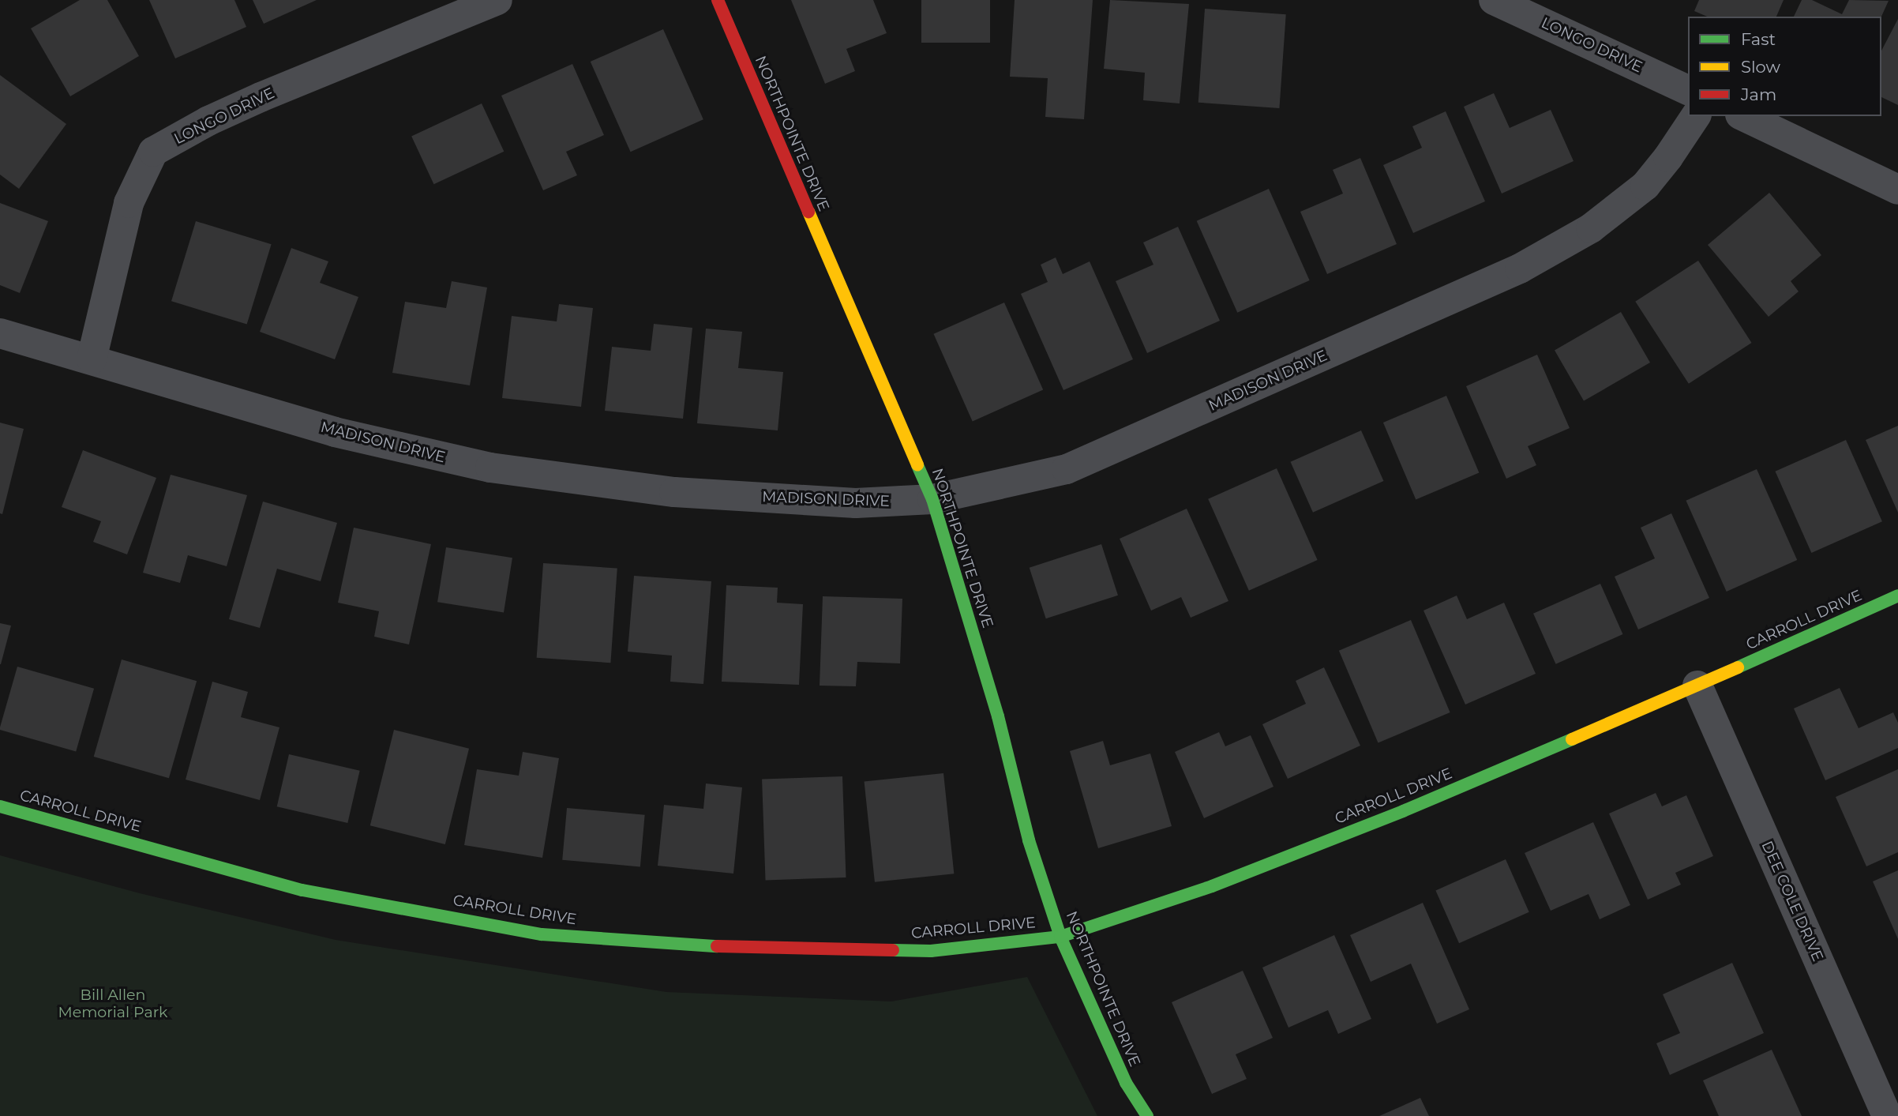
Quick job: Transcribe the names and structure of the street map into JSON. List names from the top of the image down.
{
  "streets": {
    "street": [
      "LONGO DRIVE",
      "NORTHPOINTE DRIVE",
      "MADISON DRIVE",
      "CARROLL DRIVE",
      "DEE COLE DRIVE"
    ]
  },
  "crossings": [
    ["LONGO DRIVE", "MADISON DRIVE"],
    ["NORTHPOINTE DRIVE", "MADISON DRIVE"],
    ["NORTHPOINTE DRIVE", "CARROLL DRIVE"],
    ["CARROLL DRIVE", "DEE COLE DRIVE"]
  ],
  "parks": ["Bill Allen Memorial Park"],
  "legend": ["Fast", "Slow", "Jam"]
}
